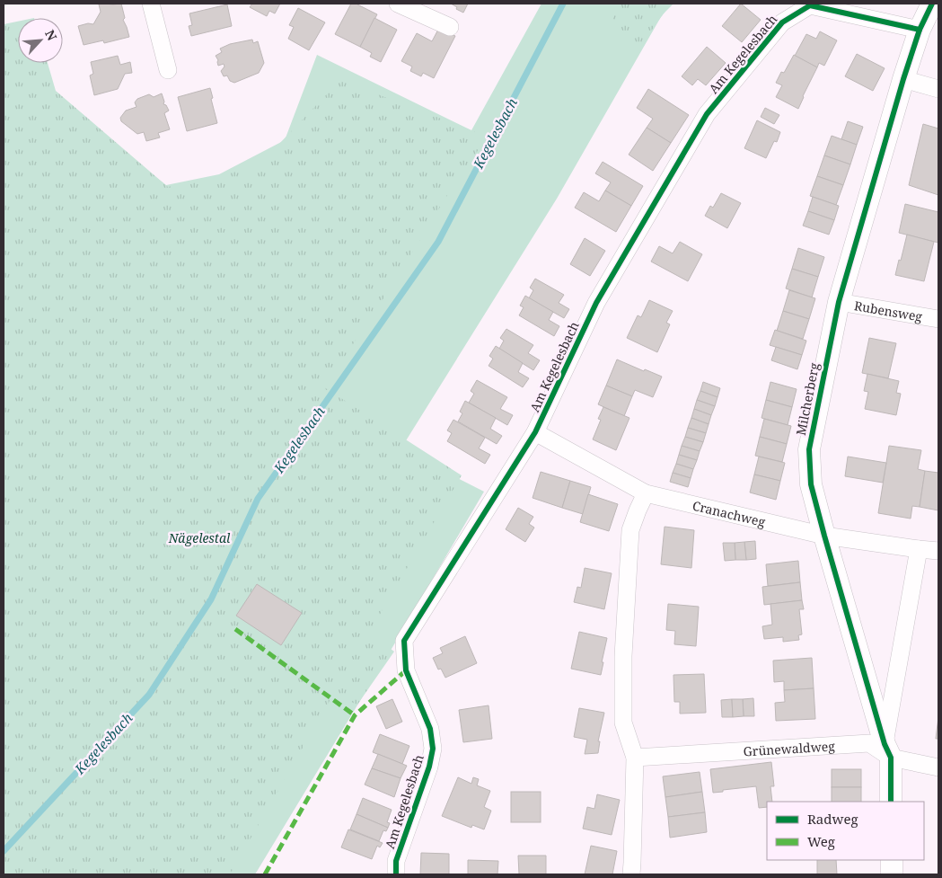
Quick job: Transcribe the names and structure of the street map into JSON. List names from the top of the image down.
{
  "streets": {
    "street": [
      "Am Kegelesbach",
      "Rubensweg",
      "Milcherberg",
      "Cranachweg",
      "Grünewaldweg"
    ]
  },
  "crossings": [
    ["Am Kegelesbach", "Milcherberg"],
    ["Am Kegelesbach", "Cranachweg"],
    ["Rubensweg", "Milcherberg"],
    ["Milcherberg", "Cranachweg"],
    ["Milcherberg", "Grünewaldweg"]
  ],
  "water": ["Kegelesbach"],
  "parks": ["Nägelestal"],
  "legend": ["Radweg", "Weg"],
  "north": "top right"
}
